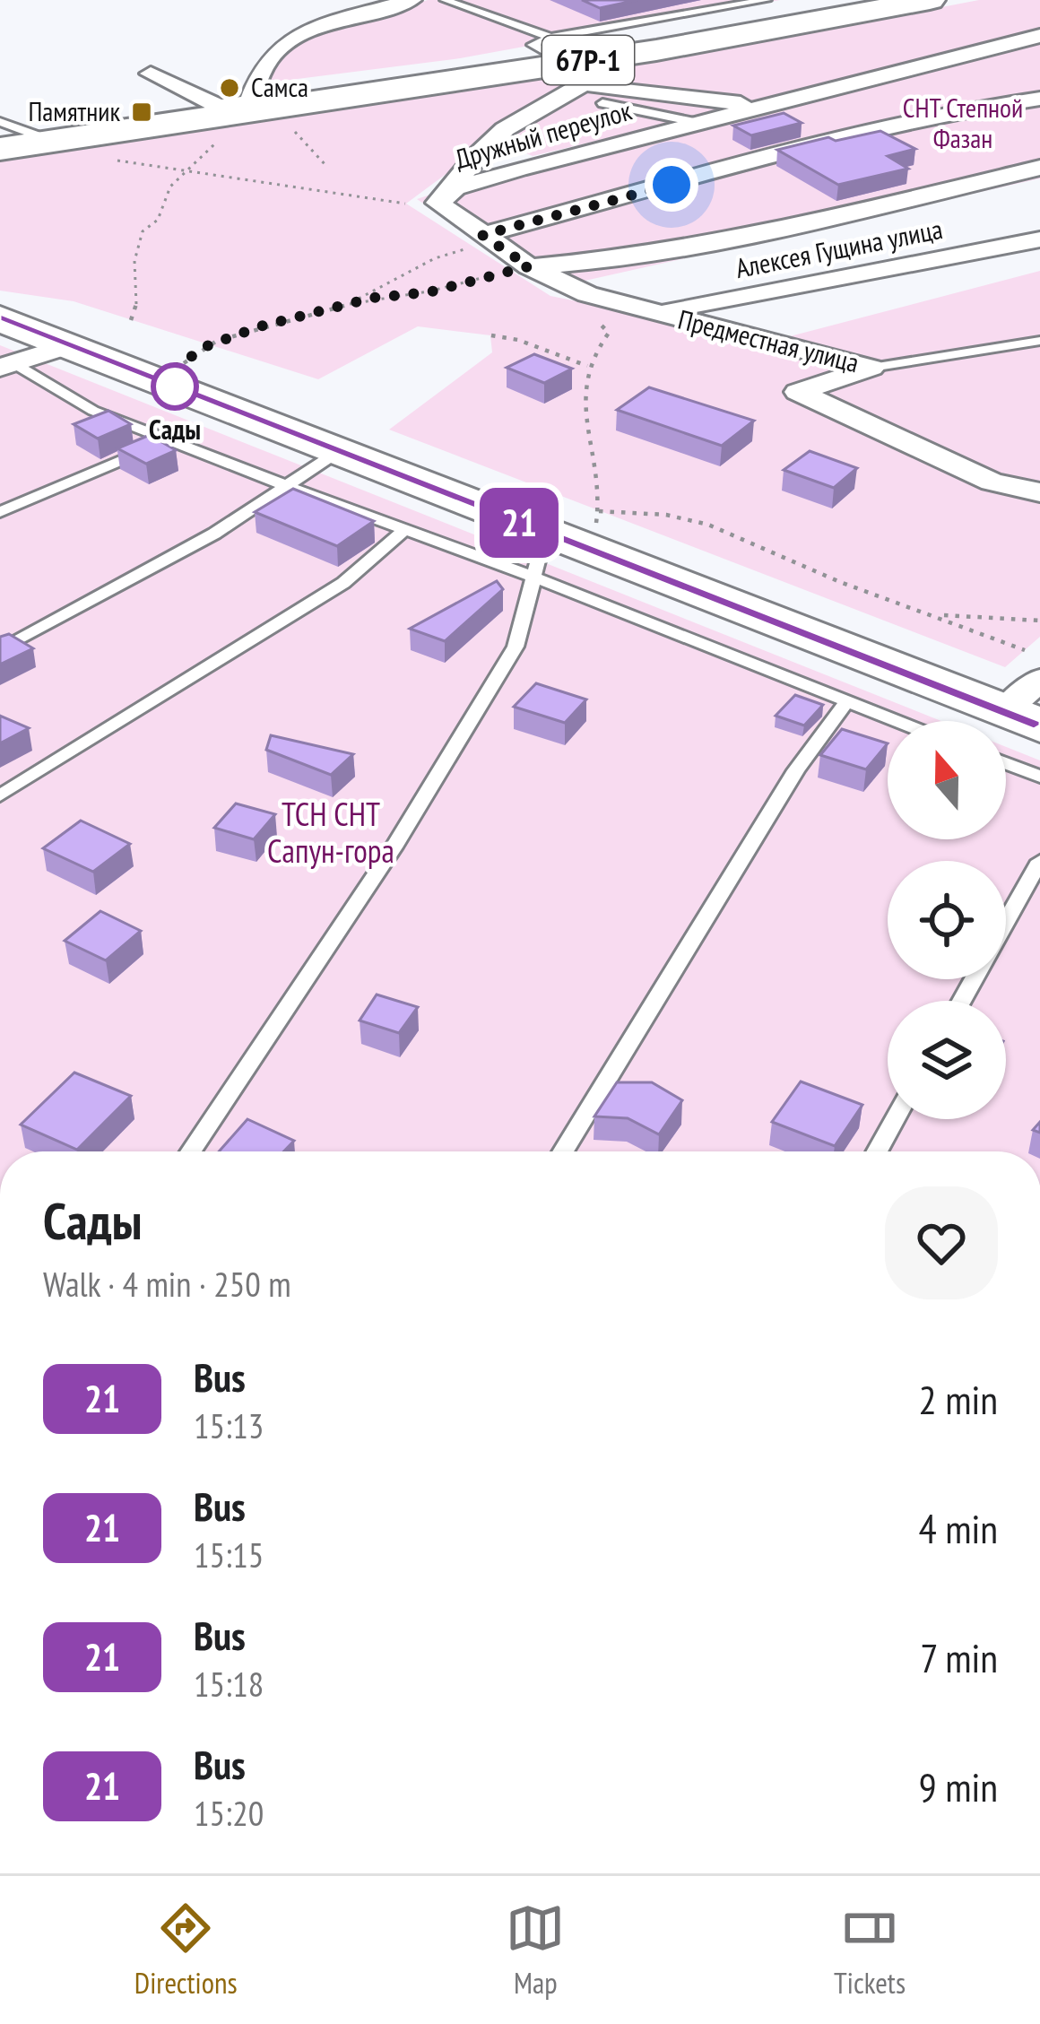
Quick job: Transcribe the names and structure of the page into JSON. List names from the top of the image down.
{
  "streets": {
    "main road": ["67Р-1"],
    "street": ["Дружный переулок", "Алексея Гущина улица", "Предместная улица"]
  },
  "crossings": [
    ["Дружный переулок", "Предместная улица"],
    ["Алексея Гущина улица", "Предместная улица"]
  ],
  "parks": ["СНТ Степной Фазан", "ТСН СНТ Сапун-гора"],
  "places": {
    "other": ["Самса", "Сады"],
    "transit": ["Памятник"]
  },
  "lines": ["bus line 21"],
  "north": "top",
  "page": {
    "on_map": "21",
    "heading": ["Сады", "Walk · 4 min · 250 m"],
    "list": [
      {
        "mark": "21",
        "name": "Bus",
        "note": "15:13",
        "value": "2 min"
      },
      {
        "mark": "21",
        "name": "Bus",
        "note": "15:15",
        "value": "4 min"
      },
      {
        "mark": "21",
        "name": "Bus",
        "note": "15:18",
        "value": "7 min"
      },
      {
        "mark": "21",
        "name": "Bus",
        "note": "15:20",
        "value": "9 min"
      }
    ],
    "tabs": ["Directions", "Map", "Tickets"]
  }
}
